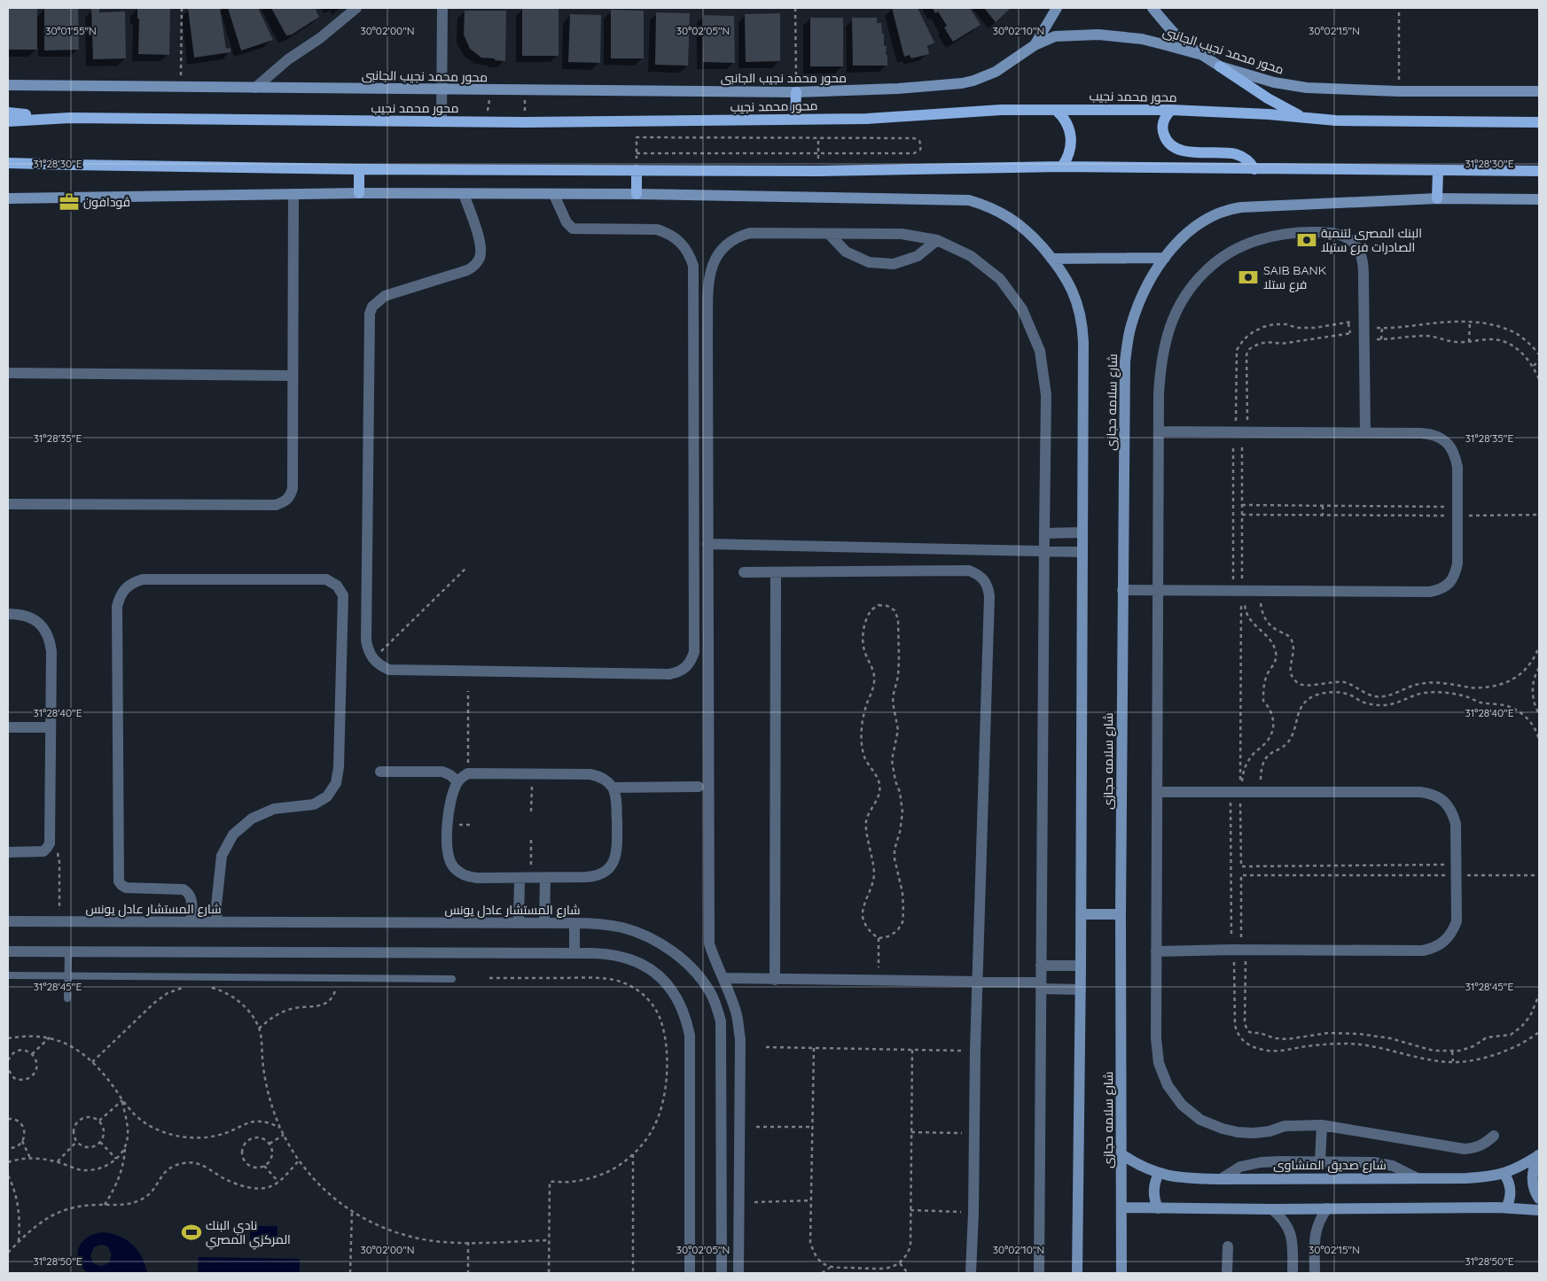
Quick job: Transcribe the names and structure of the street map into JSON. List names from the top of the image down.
{
  "streets": {
    "main road": ["محور محمد نجيب"],
    "street": [
      "محور محمد نجيب الجانبى",
      "شارع سلامه حجازى",
      "شارع المستشار عادل يونس",
      "شارع صديق المنشاوى"
    ]
  },
  "crossings": [
    ["شارع سلامه حجازى", "شارع صديق المنشاوى"]
  ],
  "places": {
    "office": ["ڤودافون"],
    "bank": ["البنك المصرى لتنمية الصادرات فرع ستيلا", "SAIB BANK فرع ستلا"],
    "sports": ["نادي البنك المركزي المصري"]
  },
  "coordinates": [
    "30°01'55\"N",
    "30°02'00\"N",
    "30°02'05\"N",
    "30°02'10\"N",
    "30°02'15\"N",
    "31°28'30\"E",
    "31°28'35\"E",
    "31°28'40\"E",
    "31°28'45\"E",
    "31°28'50\"E"
  ]
}
